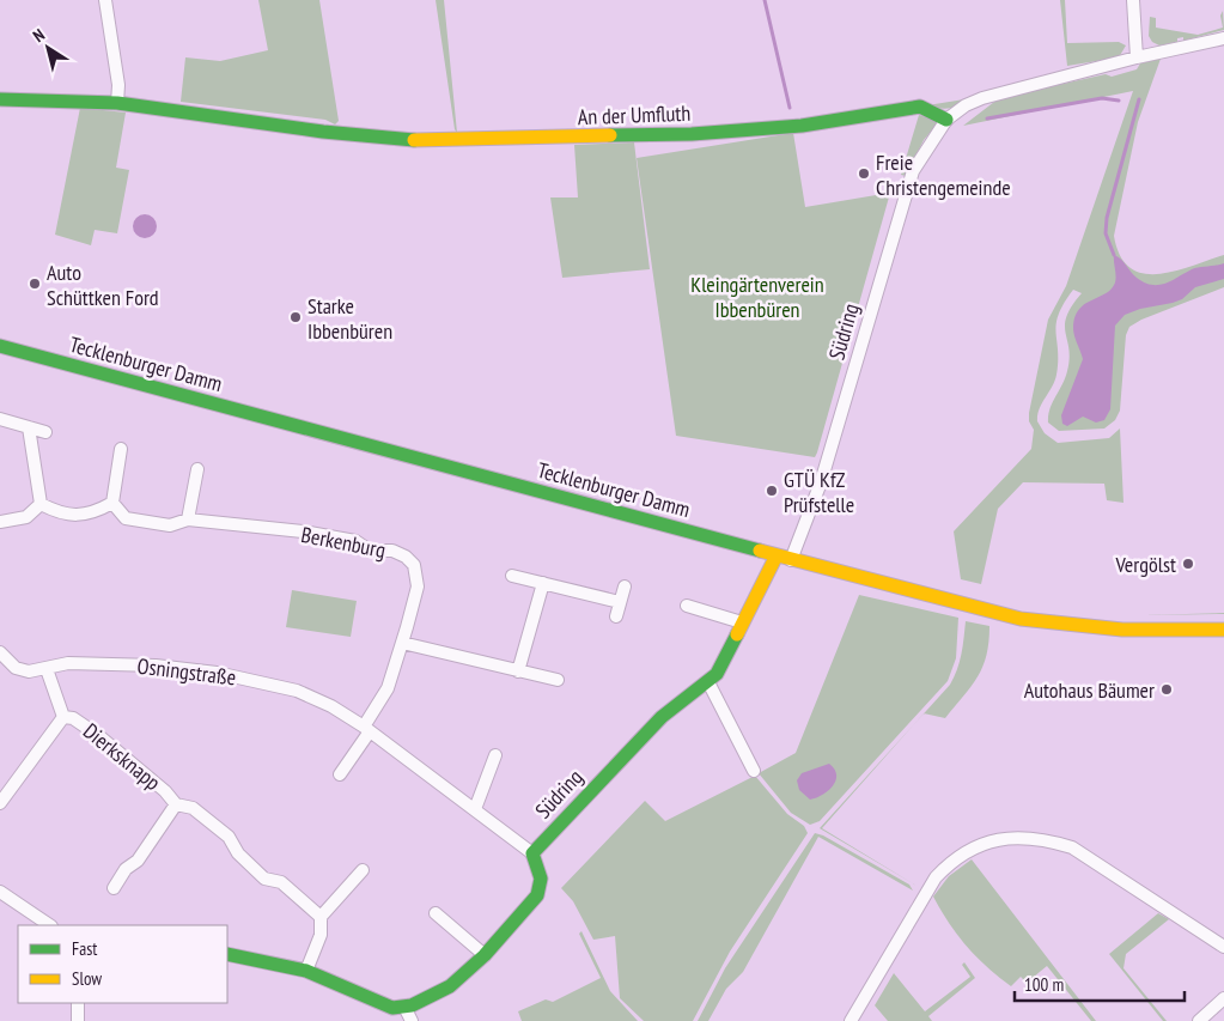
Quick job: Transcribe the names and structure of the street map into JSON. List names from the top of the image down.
{
  "streets": {
    "street": [
      "An der Umfluth",
      "Südring",
      "Tecklenburger Damm",
      "Berkenburg",
      "Osningstraße",
      "Dierksknapp"
    ]
  },
  "crossings": [
    ["An der Umfluth", "Südring"],
    ["Südring", "Tecklenburger Damm"],
    ["Südring", "Osningstraße"],
    ["Berkenburg", "Osningstraße"],
    ["Osningstraße", "Dierksknapp"]
  ],
  "parks": ["Kleingärtenverein Ibbenbüren"],
  "places": [
    "Freie Christengemeinde",
    "Auto Schüttken Ford",
    "Starke Ibbenbüren",
    "GTÜ KfZ Prüfstelle",
    "Vergölst",
    "Autohaus Bäumer"
  ],
  "legend": ["Fast", "Slow"],
  "scale_bar": "100 m",
  "north": "top left"
}
